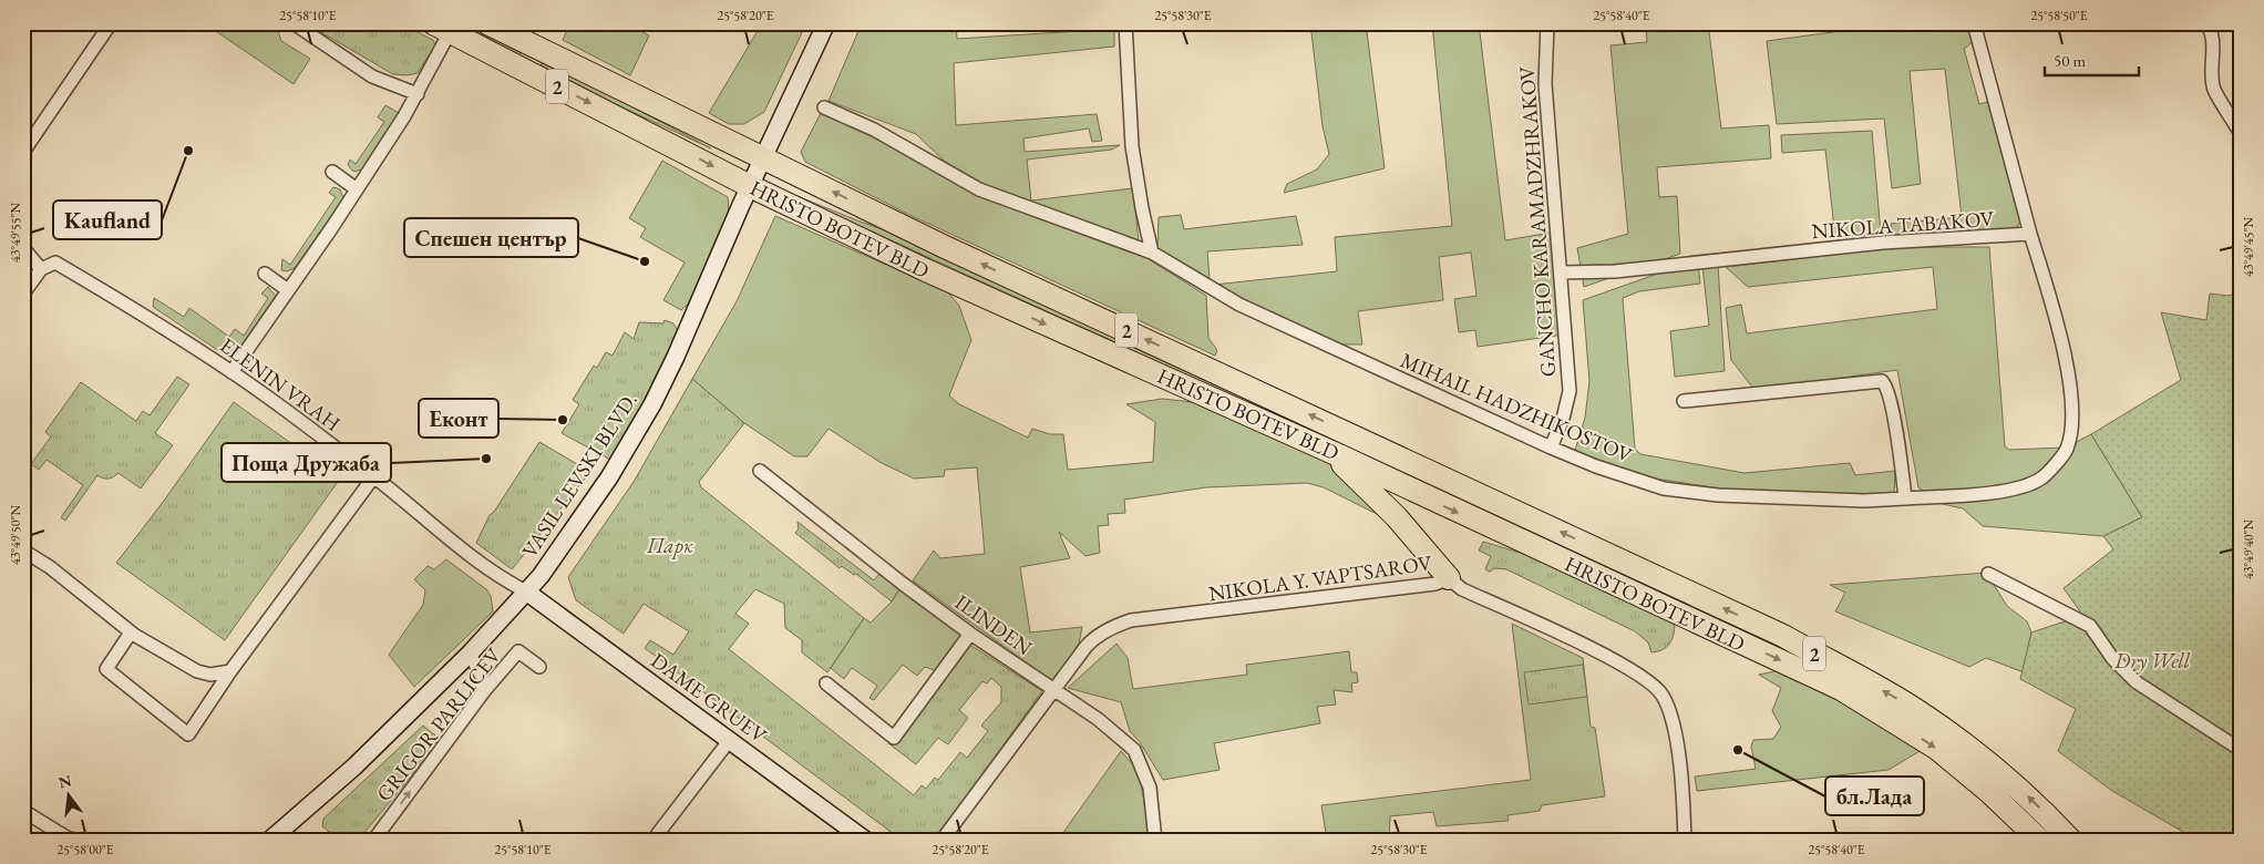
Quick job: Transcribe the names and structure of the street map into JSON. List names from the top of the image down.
{
  "streets": {
    "highway": ["2", "HRISTO BOTEV BLD"],
    "main road": ["VASIL LEVSKI BLVD.", "DAME GRUEV"],
    "street": [
      "GANCHO KARAMADZHRAKOV",
      "NIKOLA TABAKOV",
      "ELENIN VRAH",
      "MIHAIL HADZHIKOSTOV",
      "NIKOLA Y. VAPTSAROV",
      "ILINDEN",
      "GRIGOR PARLICEV"
    ]
  },
  "crossings": [
    ["GANCHO KARAMADZHRAKOV", "NIKOLA TABAKOV"],
    ["GANCHO KARAMADZHRAKOV", "MIHAIL HADZHIKOSTOV"],
    ["NIKOLA TABAKOV", "MIHAIL HADZHIKOSTOV"],
    ["HRISTO BOTEV BLD", "VASIL LEVSKI BLVD."],
    ["ELENIN VRAH", "VASIL LEVSKI BLVD."],
    ["ELENIN VRAH", "DAME GRUEV"],
    ["VASIL LEVSKI BLVD.", "DAME GRUEV"],
    ["NIKOLA Y. VAPTSAROV", "ILINDEN"]
  ],
  "one_way": ["GRIGOR PARLICEV"],
  "parks": ["Парк", "Dry Well"],
  "places": [
    "Kaufland",
    "Спешен център",
    "Еконт",
    "Поща Дружаба",
    "бл.Лада"
  ],
  "scale_bar": "50 m",
  "north": "top",
  "coordinates": [
    "25°58'10\"E",
    "25°58'20\"E",
    "25°58'30\"E",
    "25°58'40\"E",
    "25°58'50\"E",
    "43°49'55\"N",
    "43°49'45\"N",
    "43°49'50\"N",
    "43°49'40\"N",
    "25°58'00\"E"
  ]
}
